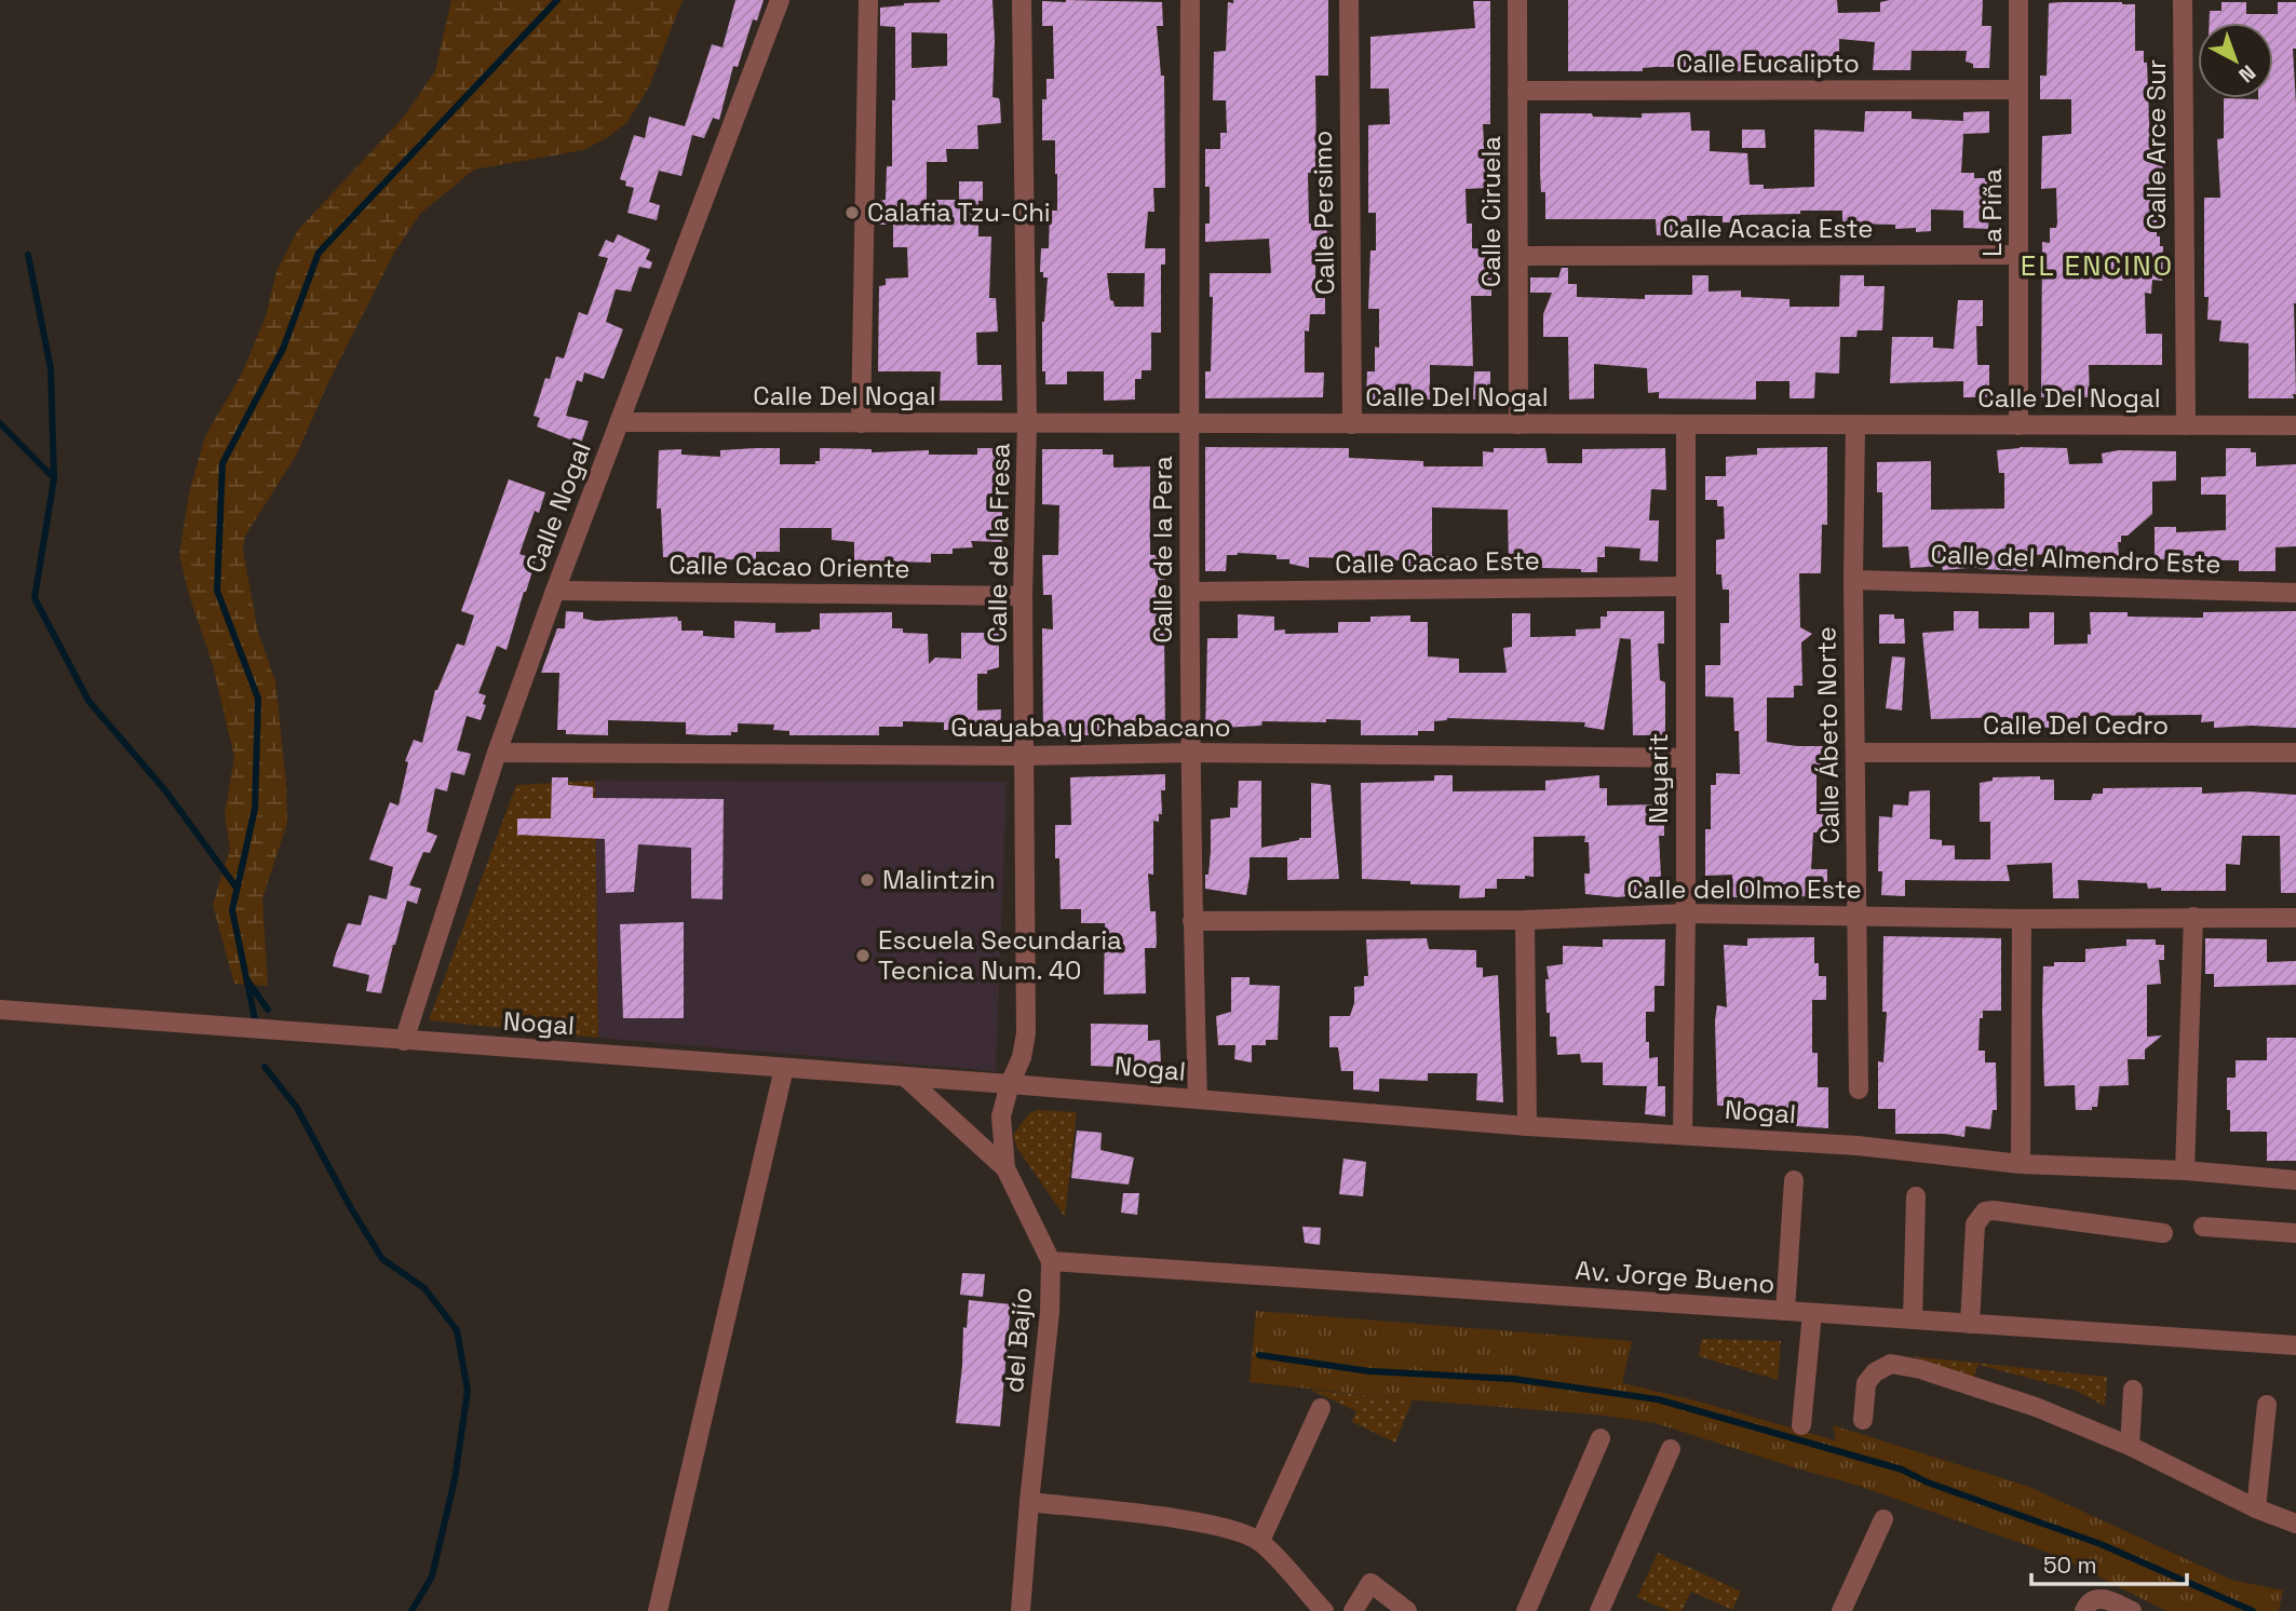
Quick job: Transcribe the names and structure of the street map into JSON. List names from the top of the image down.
{
  "streets": {
    "street": [
      "Calle Eucalipto",
      "Calle Arce Sur",
      "Calle Ciruela",
      "Calle Persimo",
      "La Piña",
      "Calle Acacia Este",
      "Calle Del Nogal",
      "Calle Nogal",
      "Calle de la Fresa",
      "Calle de la Pera",
      "Calle del Almendro Este",
      "Calle Cacao Este",
      "Calle Cacao Oriente",
      "Calle Del Cedro",
      "Guayaba y Chabacano",
      "Calle Ábeto Norte",
      "Nayarit",
      "Calle del Olmo Este",
      "Nogal",
      "Av. Jorge Bueno",
      "del Bajío"
    ]
  },
  "crossings": [
    ["Calle Eucalipto", "Calle Ciruela"],
    ["Calle Eucalipto", "La Piña"],
    ["Calle Arce Sur", "Calle Del Nogal"],
    ["Calle Ciruela", "Calle Acacia Este"],
    ["Calle Ciruela", "Calle Del Nogal"],
    ["Calle Persimo", "Calle Del Nogal"],
    ["La Piña", "Calle Acacia Este"],
    ["La Piña", "Calle Del Nogal"],
    ["Calle Del Nogal", "Calle Nogal"],
    ["Calle Del Nogal", "Calle de la Fresa"],
    ["Calle Del Nogal", "Calle de la Pera"],
    ["Calle Del Nogal", "Calle Ábeto Norte"],
    ["Calle Del Nogal", "Nayarit"],
    ["Calle Nogal", "Calle Cacao Oriente"],
    ["Calle Nogal", "Guayaba y Chabacano"],
    ["Calle Nogal", "Nogal"],
    ["Calle de la Fresa", "Calle Cacao Oriente"],
    ["Calle de la Fresa", "Guayaba y Chabacano"],
    ["Calle de la Fresa", "Nogal"],
    ["Calle de la Fresa", "del Bajío"],
    ["Calle de la Pera", "Calle Cacao Este"],
    ["Calle de la Pera", "Guayaba y Chabacano"],
    ["Calle de la Pera", "Calle del Olmo Este"],
    ["Calle de la Pera", "Nogal"],
    ["Calle del Almendro Este", "Calle Ábeto Norte"],
    ["Calle Cacao Este", "Nayarit"],
    ["Calle Del Cedro", "Calle Ábeto Norte"],
    ["Guayaba y Chabacano", "Nayarit"],
    ["Calle Ábeto Norte", "Calle del Olmo Este"],
    ["Nayarit", "Calle del Olmo Este"],
    ["Nayarit", "Nogal"],
    ["Nogal", "del Bajío"],
    ["Av. Jorge Bueno", "del Bajío"]
  ],
  "districts": ["EL ENCINO"],
  "places": ["Calafia Tzu-Chi", "Malintzin", "Escuela Secundaria Tecnica Num. 40"],
  "scale_bar": "50 m",
  "north": "bottom right"
}
